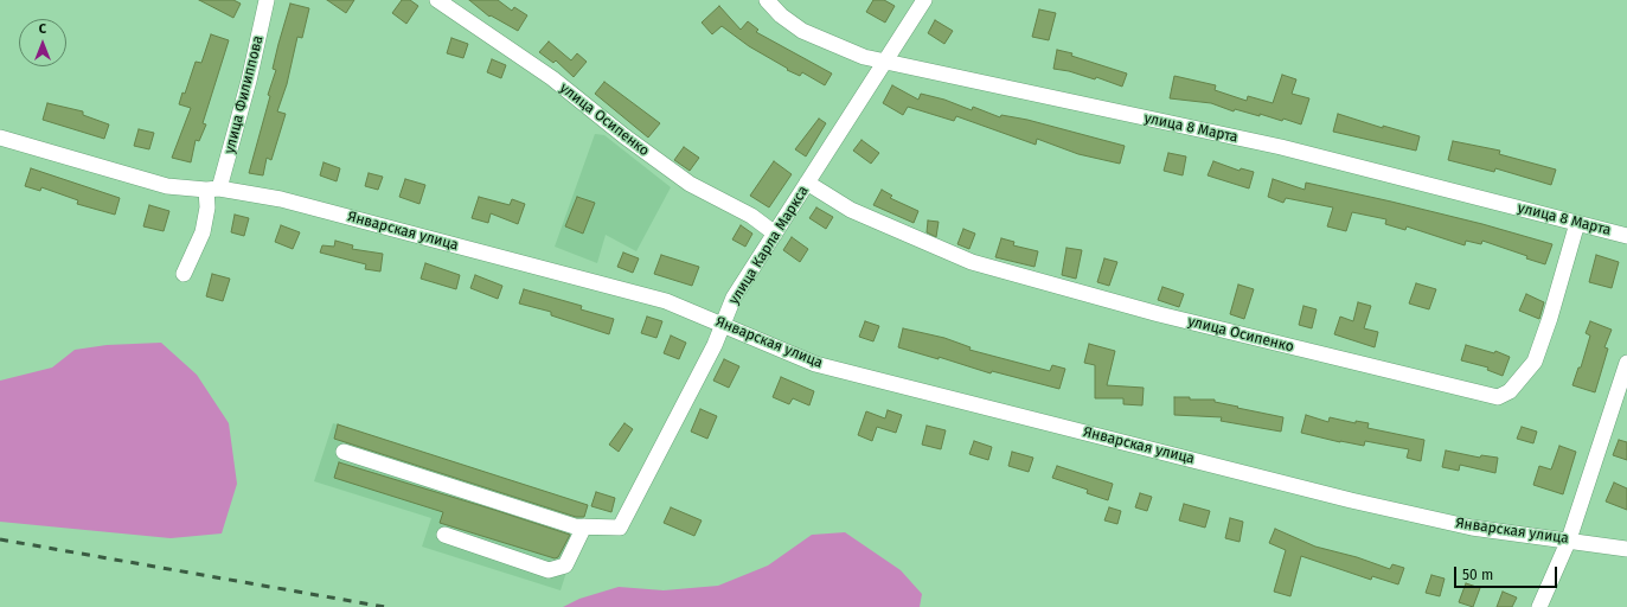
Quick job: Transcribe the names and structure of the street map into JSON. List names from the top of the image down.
{
  "streets": {
    "street": [
      "улица Филиппова",
      "улица Осипенко",
      "улица 8 Марта",
      "Январская улица",
      "улица Карла Маркса"
    ]
  },
  "crossings": [
    ["улица Филиппова", "Январская улица"],
    ["улица Осипенко", "улица 8 Марта"],
    ["улица Осипенко", "улица Карла Маркса"],
    ["улица 8 Марта", "улица Карла Маркса"],
    ["Январская улица", "улица Карла Маркса"]
  ],
  "scale_bar": "50 m",
  "north": "top"
}
